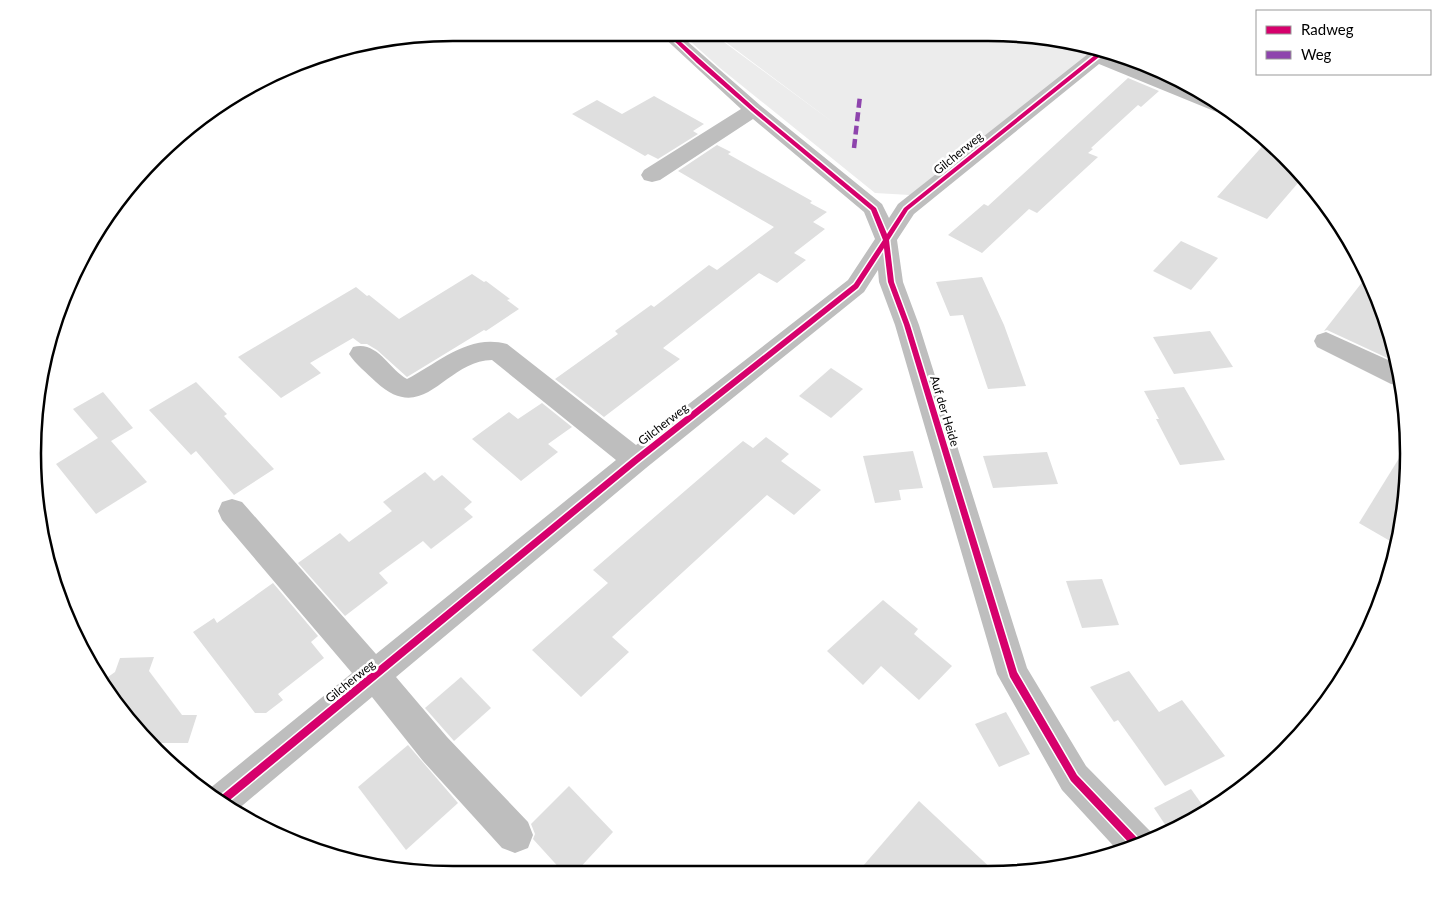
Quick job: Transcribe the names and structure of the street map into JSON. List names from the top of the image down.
{
  "streets": {
    "street": ["Gilcherweg", "Auf der Heide"]
  },
  "crossings": [
    ["Gilcherweg", "Auf der Heide"]
  ],
  "legend": ["Radweg", "Weg"]
}
